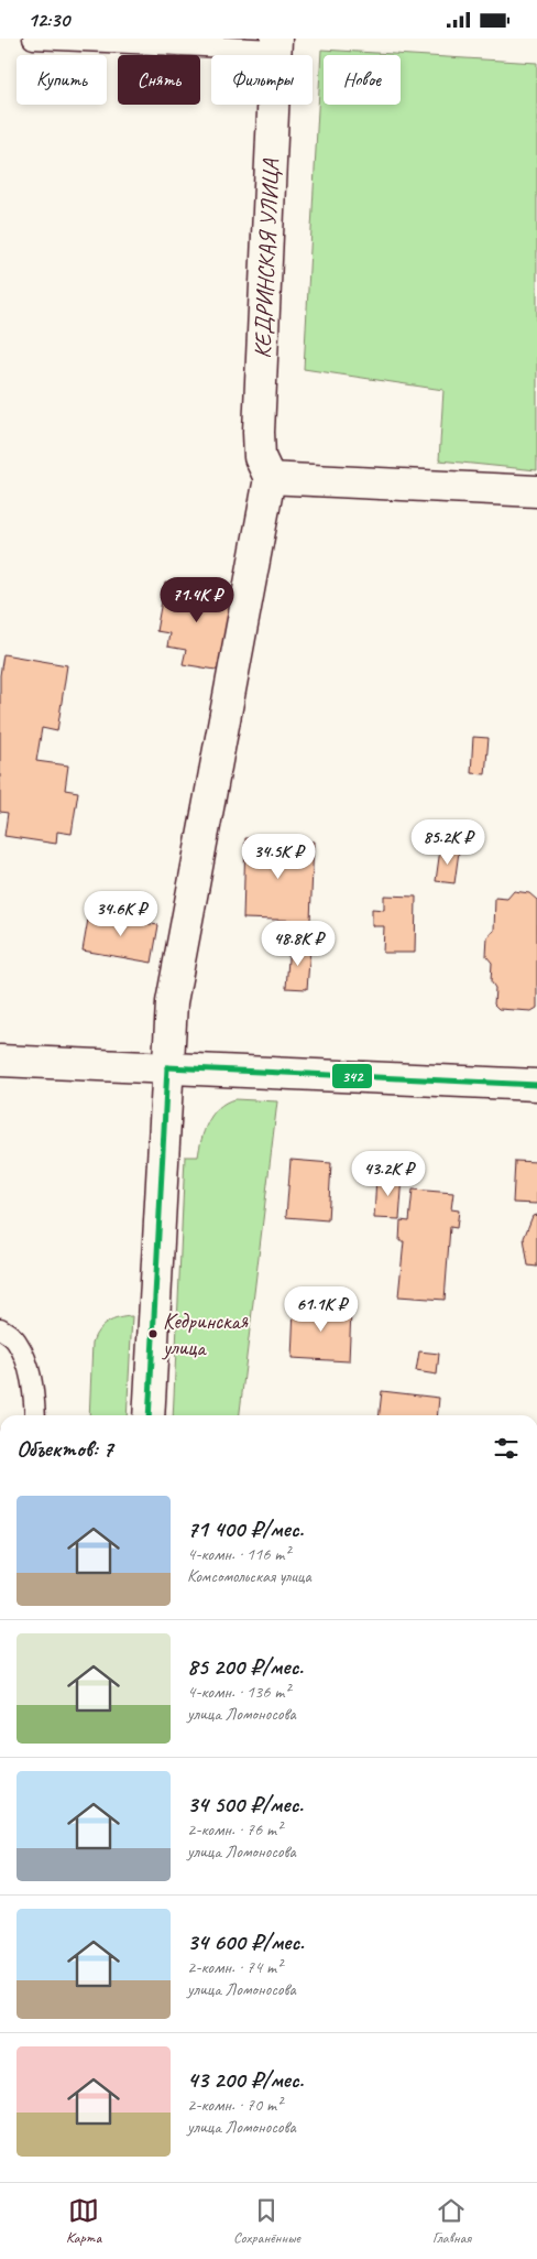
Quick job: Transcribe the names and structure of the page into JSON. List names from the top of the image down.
{
  "streets": {
    "street": ["КЕДРИНСКАЯ УЛИЦА"]
  },
  "places": ["Кедринская улица"],
  "lines": ["transit line 342"],
  "page": {
    "status": "12:30",
    "chip": [
      "Купить",
      "Снять",
      "Фильтры",
      "Новое"
    ],
    "price": [
      "71.4K ₽",
      "85.2K ₽",
      "34.5K ₽",
      "34.6K ₽",
      "48.8K ₽",
      "43.2K ₽",
      "61.1K ₽"
    ],
    "heading": "Объектов: 7",
    "list": [
      {
        "name": "71 400 ₽/мес.",
        "note": "4-комн. · 116 m² · Комсомольская улица"
      },
      {
        "name": "85 200 ₽/мес.",
        "note": "4-комн. · 136 m² · улица Ломоносова"
      },
      {
        "name": "34 500 ₽/мес.",
        "note": "2-комн. · 76 m² · улица Ломоносова"
      },
      {
        "name": "34 600 ₽/мес.",
        "note": "2-комн. · 74 m² · улица Ломоносова"
      },
      {
        "name": "43 200 ₽/мес.",
        "note": "2-комн. · 70 m² · улица Ломоносова"
      }
    ],
    "tabs": ["Карта", "Сохранённые", "Главная"]
  }
}
